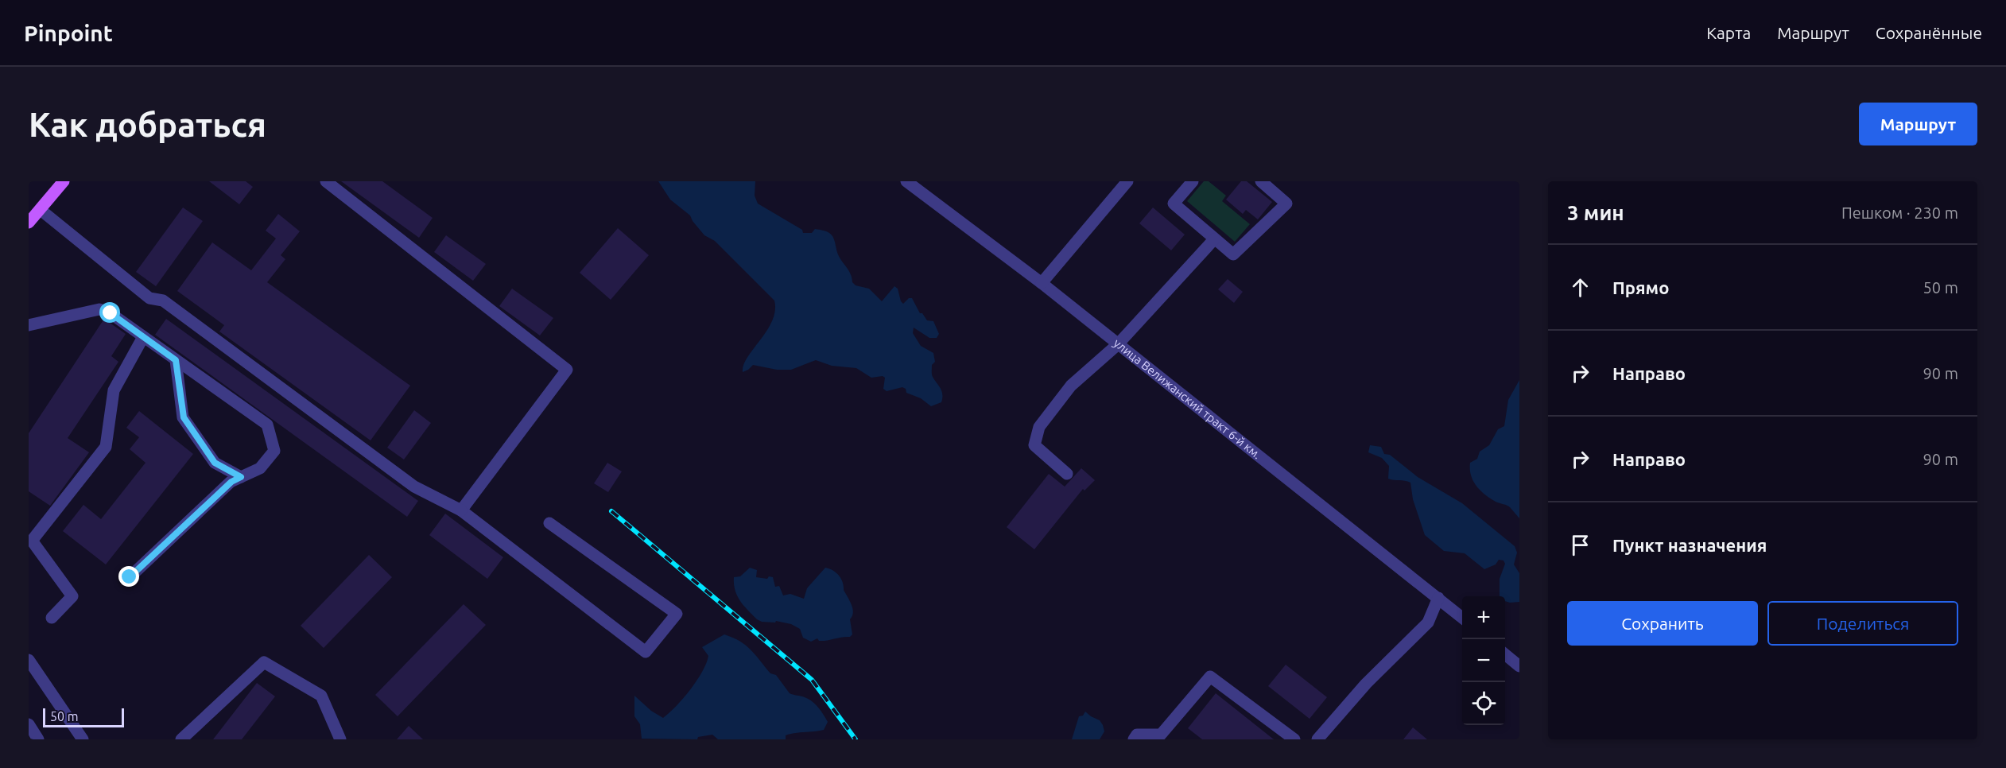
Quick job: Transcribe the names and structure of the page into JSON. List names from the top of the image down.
{
  "streets": {
    "street": ["улица Велижанский тракт 6-й км."]
  },
  "scale_bar": "50 m",
  "page": {
    "header": "Pinpoint",
    "nav": ["Карта", "Маршрут", "Сохранённые"],
    "buttons": [
      "Маршрут",
      ["Сохранить", "Поделиться"]
    ],
    "title": "Как добраться",
    "heading": ["3 мин", "Пешком · 230 m"],
    "list": [
      ["Прямо", "50 m"],
      ["Направо", "90 m"],
      ["Направо", "90 m"],
      "Пункт назначения"
    ],
    "map_buttons": ["+", "−"],
    "scale": "50 m"
  }
}
